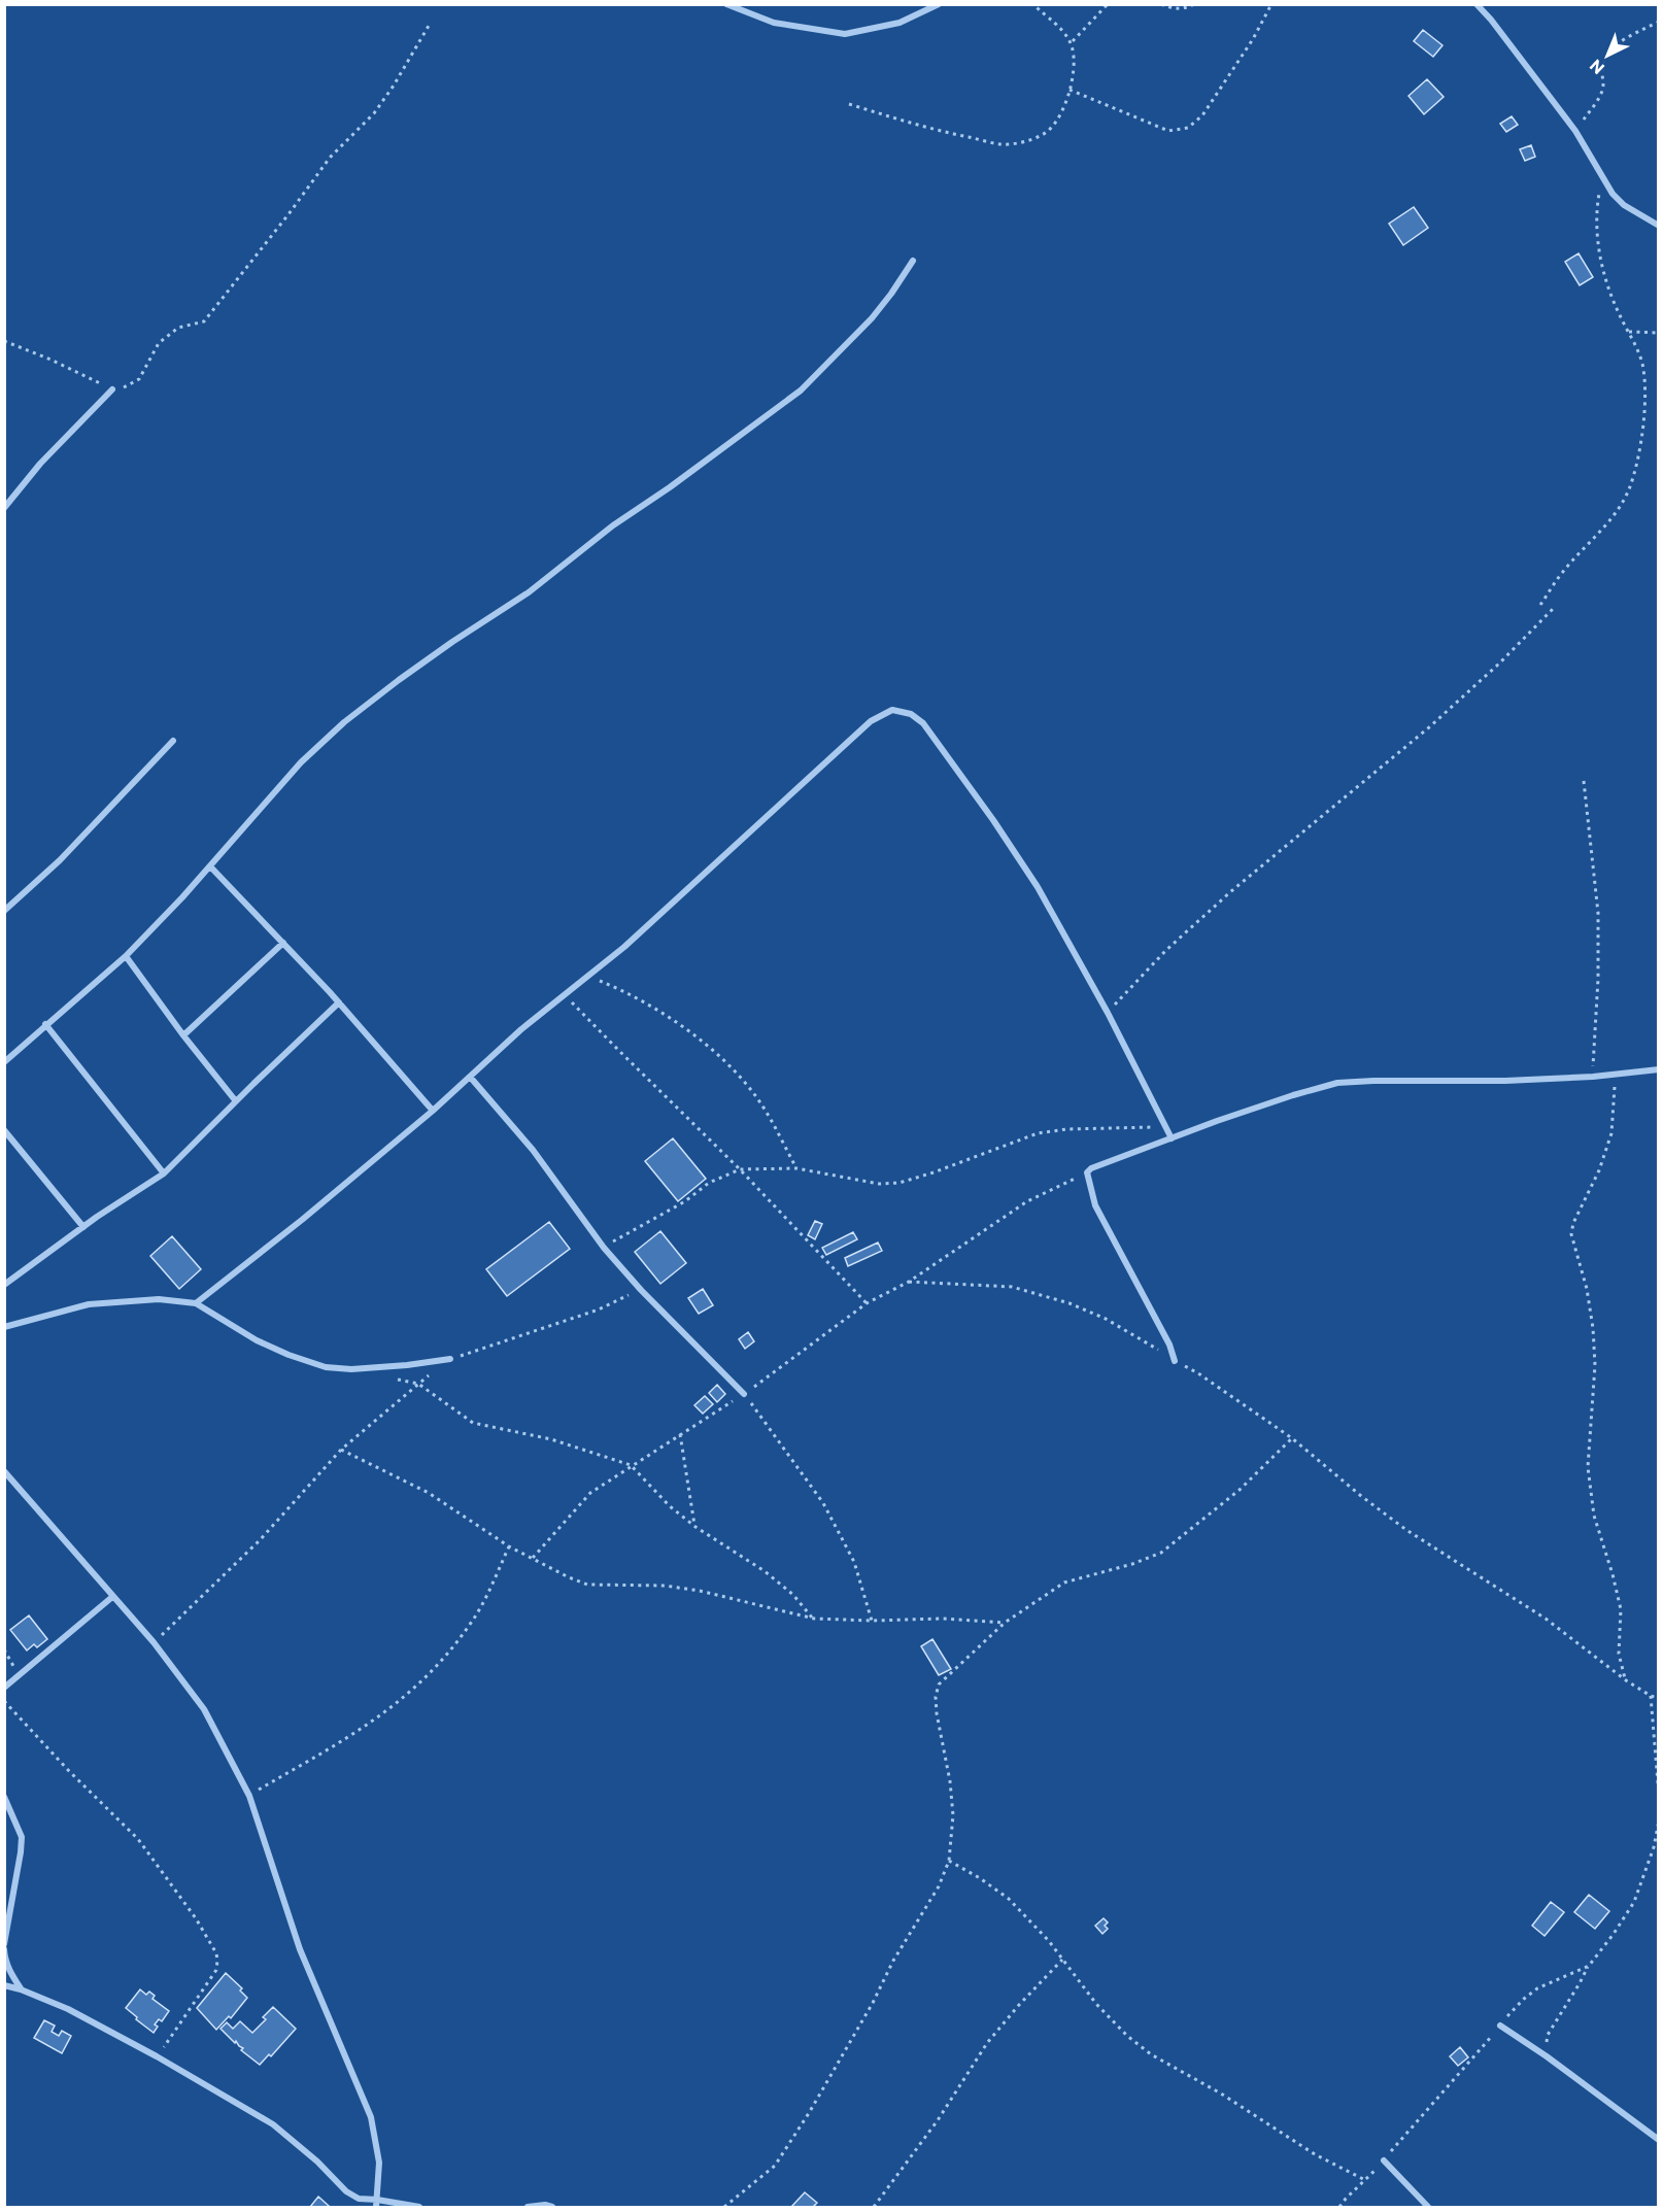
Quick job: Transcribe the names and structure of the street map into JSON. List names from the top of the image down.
{
  "north": "bottom left"
}
